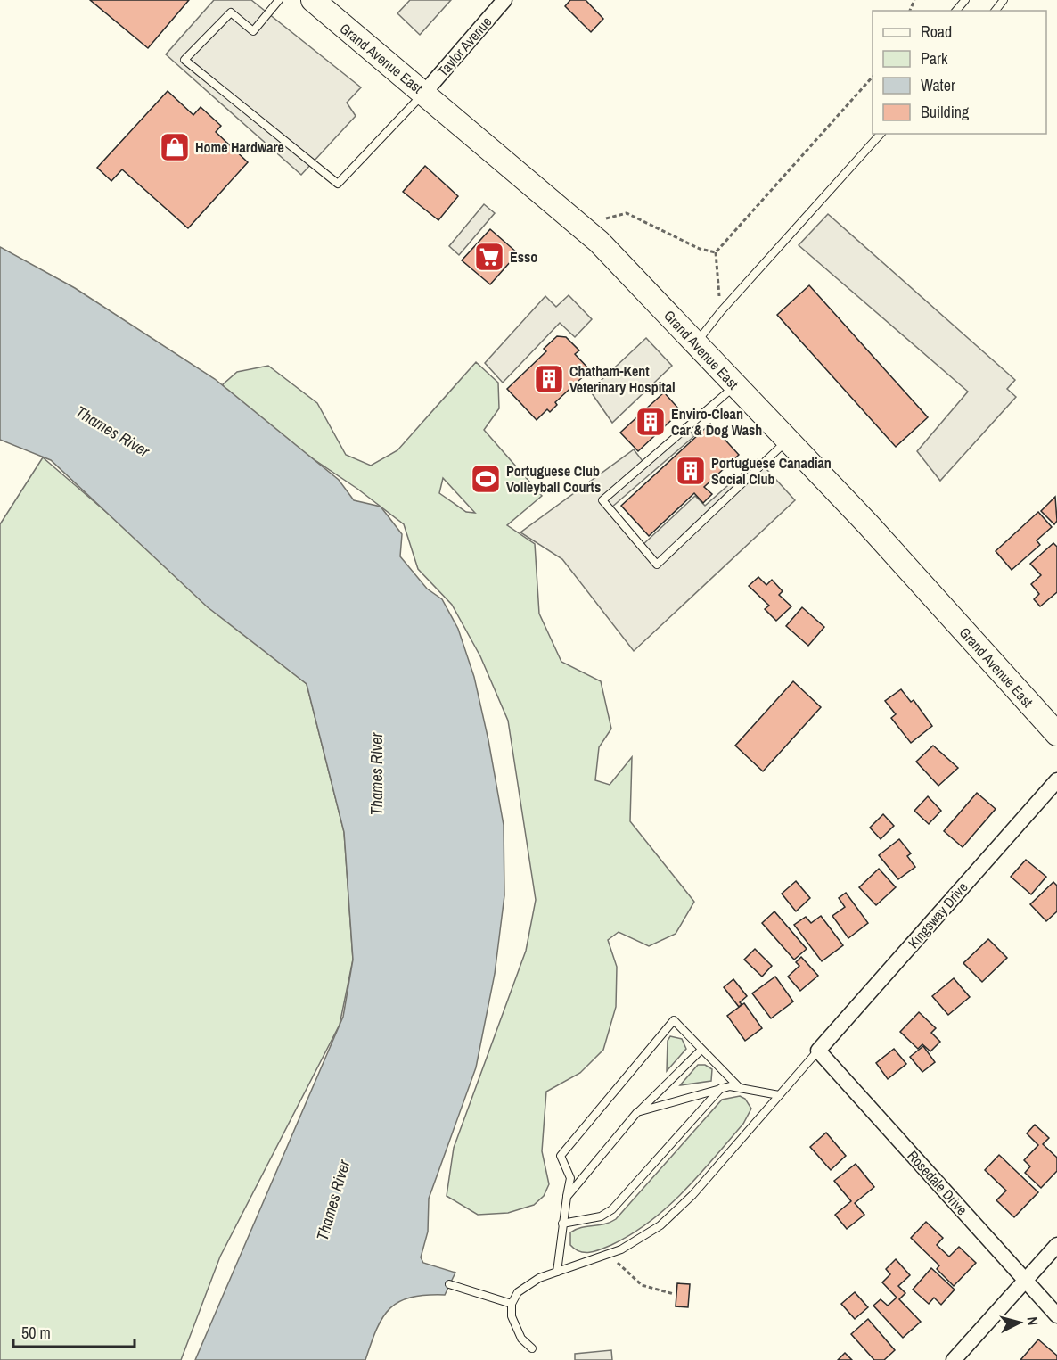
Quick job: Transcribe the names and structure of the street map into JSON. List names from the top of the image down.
{
  "streets": {
    "main road": ["Grand Avenue East"],
    "street": ["Taylor Avenue", "Kingsway Drive", "Rosedale Drive"]
  },
  "crossings": [
    ["Taylor Avenue", "Grand Avenue East"],
    ["Kingsway Drive", "Rosedale Drive"]
  ],
  "water": ["Thames River"],
  "places": {
    "shop": ["Home Hardware"],
    "supermarket": ["Esso"],
    "building": ["Chatham-Kent Veterinary Hospital", "Enviro-Clean Car & Dog Wash", "Portuguese Canadian Social Club"],
    "sports": ["Portuguese Club Volleyball Courts"]
  },
  "legend": [
    "Road",
    "Park",
    "Water",
    "Building"
  ],
  "scale_bar": "50 m",
  "north": "right"
}
